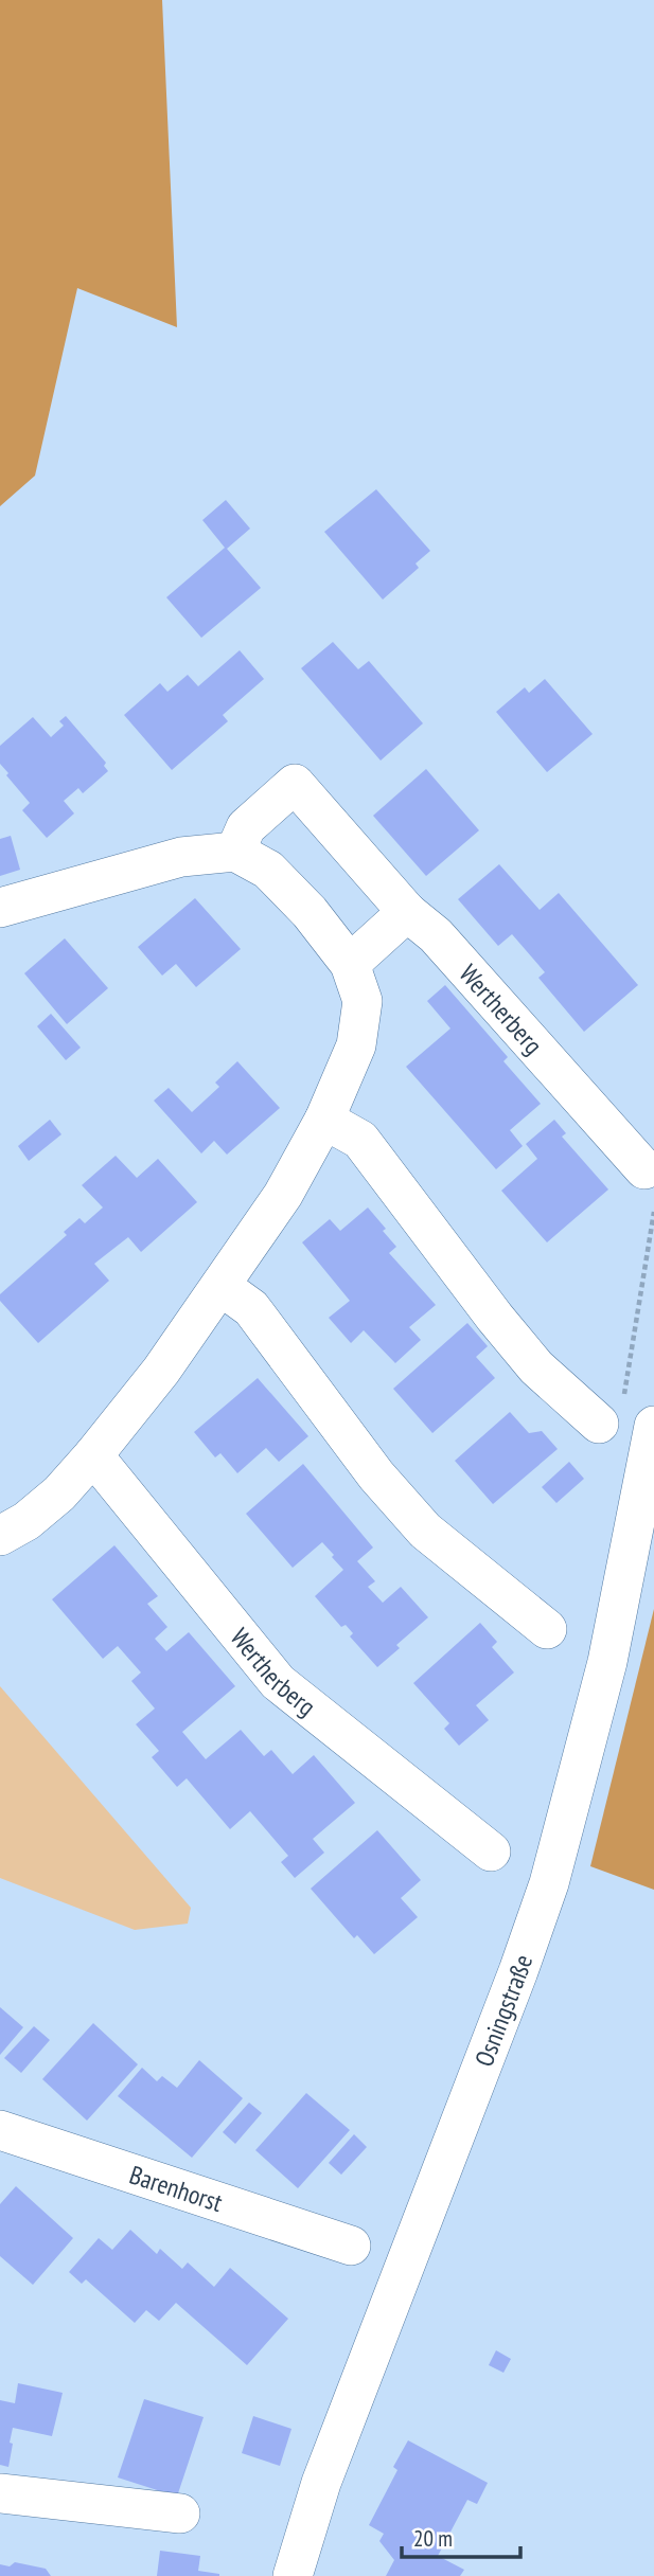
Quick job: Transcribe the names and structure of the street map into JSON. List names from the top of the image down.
{
  "streets": {
    "street": ["Wertherberg", "Osningstraße", "Barenhorst"]
  },
  "scale_bar": "20 m"
}
